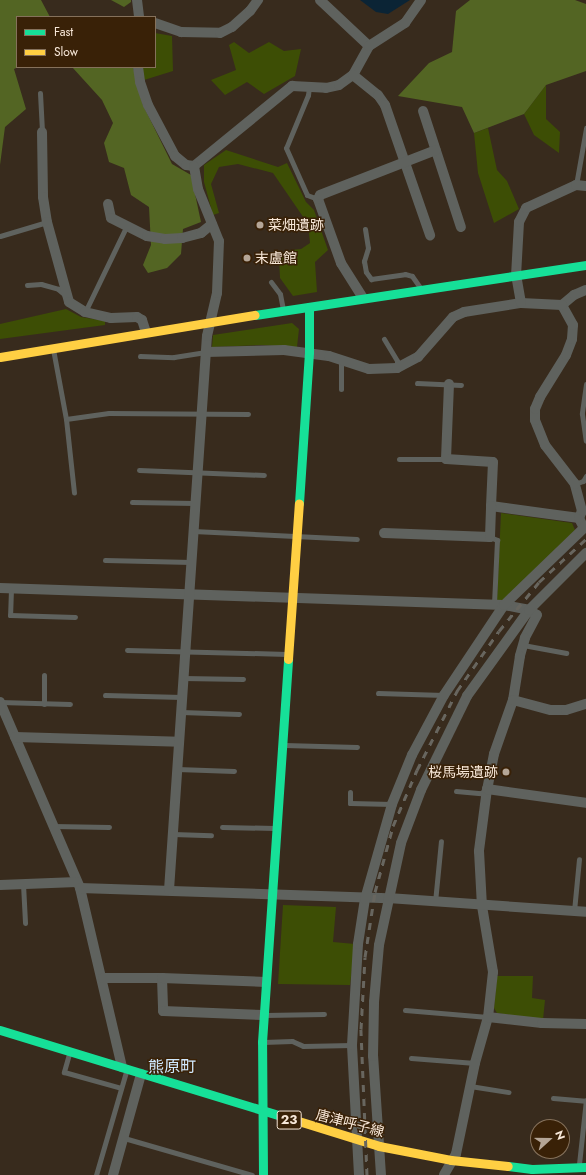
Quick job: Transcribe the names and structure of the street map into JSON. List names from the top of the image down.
{
  "streets": {
    "street": ["23", "唐津呼子線"]
  },
  "districts": ["熊原町"],
  "places": ["菜畑遺跡", "末盧館", "桜馬場遺跡"],
  "legend": ["Fast", "Slow"],
  "north": "right"
}
